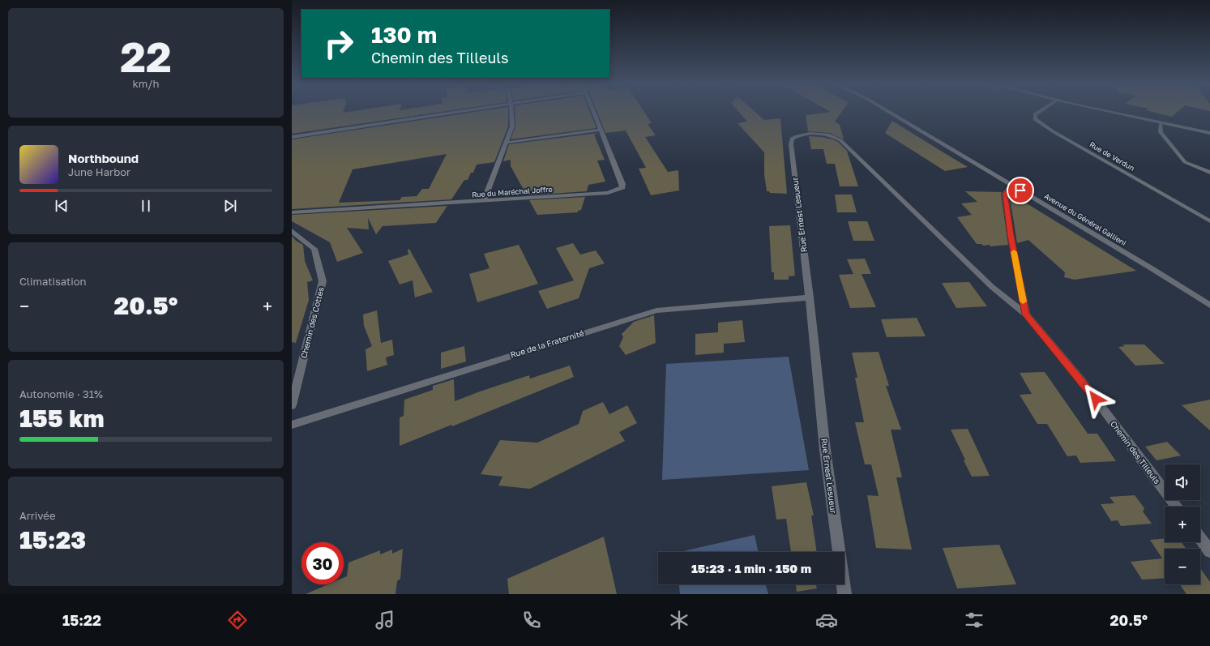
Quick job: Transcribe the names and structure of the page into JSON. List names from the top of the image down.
{
  "streets": {
    "street": [
      "Rue de Verdun",
      "Rue du Maréchal Joffre",
      "Rue Ernest Lesueur",
      "Avenue du Général Gallieni",
      "Chemin des Cottes",
      "Rue de la Fraternité",
      "Chemin des Tilleuls"
    ]
  },
  "crossings": [
    ["Rue Ernest Lesueur", "Rue de la Fraternité"],
    ["Rue Ernest Lesueur", "Chemin des Tilleuls"],
    ["Avenue du Général Gallieni", "Chemin des Tilleuls"]
  ],
  "page": {
    "tile": [
      ["22", "km/h"],
      "Climatisation",
      ["Autonomie · 31%", "155 km"],
      ["Arrivée", "15:23"]
    ],
    "turn": ["130 m", "Chemin des Tilleuls"],
    "song": ["Northbound", "June Harbor"],
    "heat": ["−", "20.5°", "+"],
    "map_buttons": ["+", "−"],
    "limit": "30",
    "trip": "15:23 · 1 min · 150 m",
    "tabs": ["15:22", "20.5°"]
  }
}
